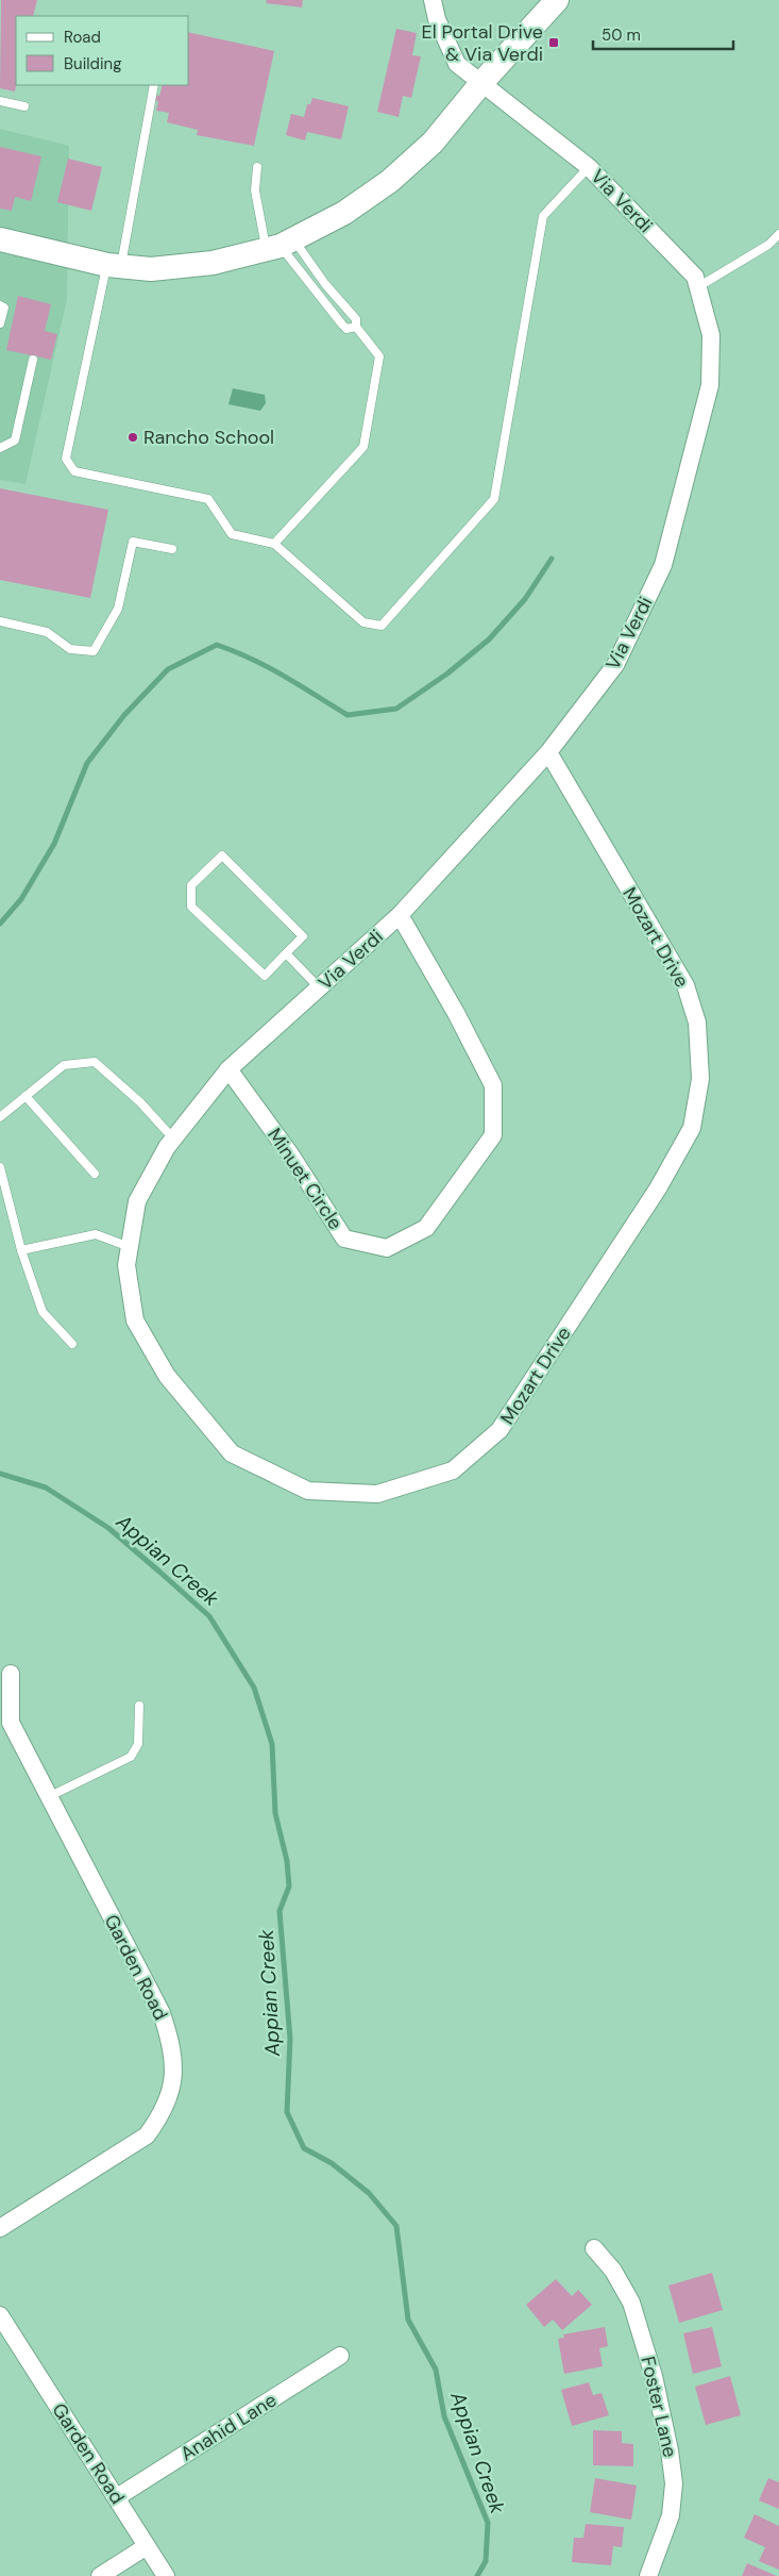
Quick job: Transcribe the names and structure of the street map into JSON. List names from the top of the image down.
{
  "streets": {
    "street": [
      "Via Verdi",
      "Mozart Drive",
      "Minuet Circle",
      "Garden Road",
      "Foster Lane",
      "Anahid Lane"
    ]
  },
  "crossings": [
    ["Via Verdi", "Mozart Drive"],
    ["Via Verdi", "Minuet Circle"],
    ["Garden Road", "Anahid Lane"]
  ],
  "water": ["Appian Creek"],
  "places": {
    "transit": ["El Portal Drive & Via Verdi"],
    "other": ["Rancho School"]
  },
  "legend": ["Road", "Building"],
  "scale_bar": "50 m"
}
